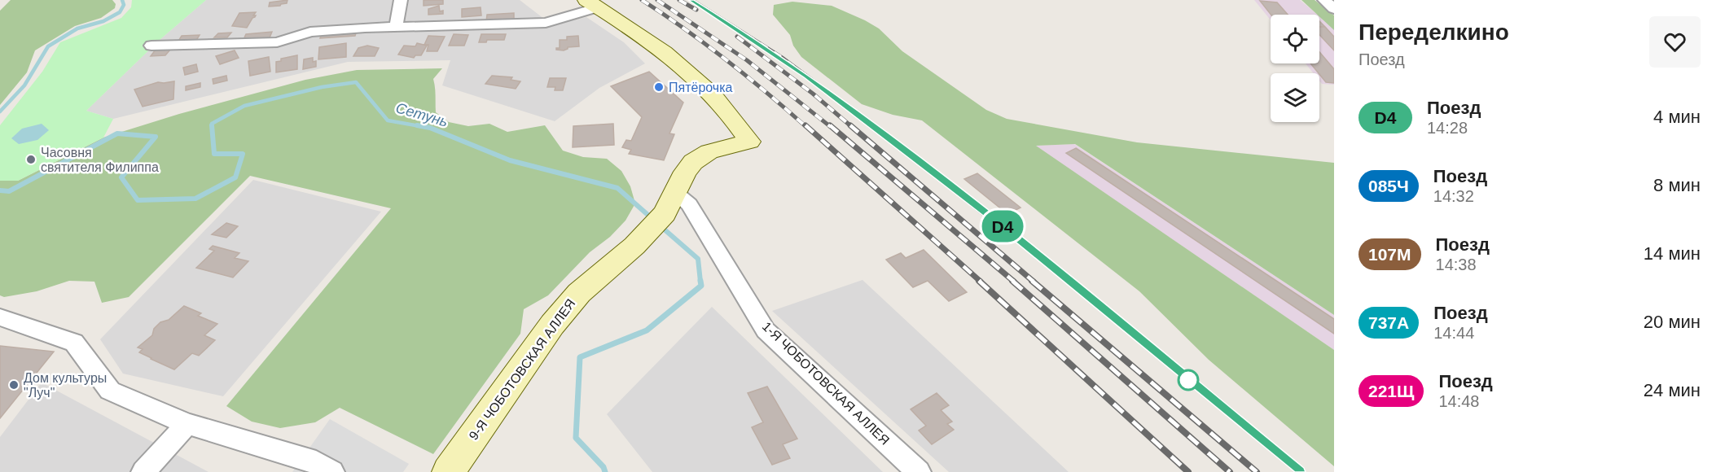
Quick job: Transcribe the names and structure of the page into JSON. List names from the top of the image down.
{
  "streets": {
    "street": ["9-Я ЧОБОТОВСКАЯ АЛЛЕЯ", "1-Я ЧОБОТОВСКАЯ АЛЛЕЯ"]
  },
  "crossings": [
    ["9-Я ЧОБОТОВСКАЯ АЛЛЕЯ", "1-Я ЧОБОТОВСКАЯ АЛЛЕЯ"]
  ],
  "water": ["Сетунь"],
  "places": ["Пятёрочка", "Часовня святителя Филиппа", "Дом культуры \"Луч\""],
  "page": {
    "on_map": "D4",
    "heading": ["Переделкино", "Поезд"],
    "list": [
      {
        "mark": "D4",
        "name": "Поезд",
        "note": "14:28",
        "value": "4 мин"
      },
      {
        "mark": "085Ч",
        "name": "Поезд",
        "note": "14:32",
        "value": "8 мин"
      },
      {
        "mark": "107М",
        "name": "Поезд",
        "note": "14:38",
        "value": "14 мин"
      },
      {
        "mark": "737А",
        "name": "Поезд",
        "note": "14:44",
        "value": "20 мин"
      },
      {
        "mark": "221Щ",
        "name": "Поезд",
        "note": "14:48",
        "value": "24 мин"
      }
    ]
  }
}
